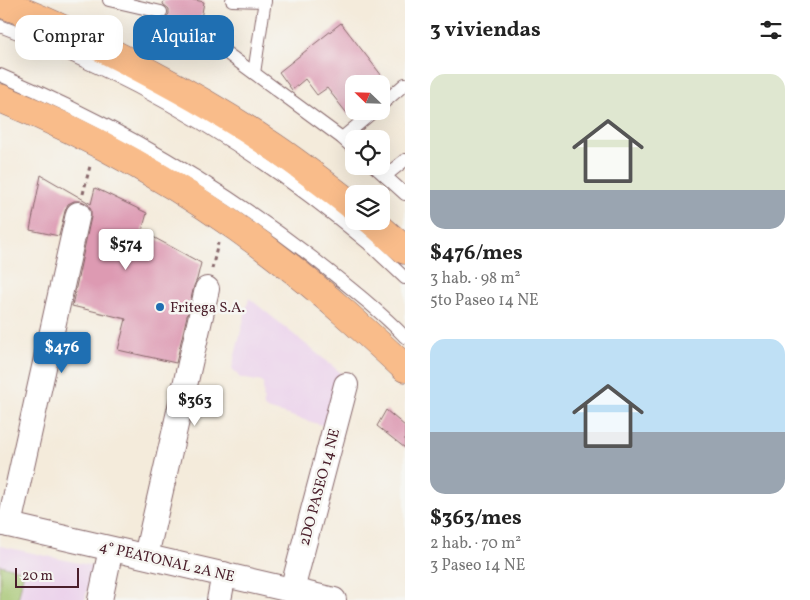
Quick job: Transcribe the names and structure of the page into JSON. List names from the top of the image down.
{
  "streets": {
    "street": ["2DO PASEO 14 NE", "4° PEATONAL 2A NE"]
  },
  "crossings": [
    ["2DO PASEO 14 NE", "4° PEATONAL 2A NE"]
  ],
  "places": ["Fritega S.A."],
  "scale_bar": "20 m",
  "north": "top left",
  "page": {
    "heading": "3 viviendas",
    "chip": ["Comprar", "Alquilar"],
    "list": [
      {
        "name": "$476/mes",
        "note": "3 hab. · 98 m² · 5to Paseo 14 NE"
      },
      {
        "name": "$363/mes",
        "note": "2 hab. · 70 m² · 3 Paseo 14 NE"
      }
    ],
    "price": ["$574", "$476", "$363"],
    "scale": "20 m"
  }
}
